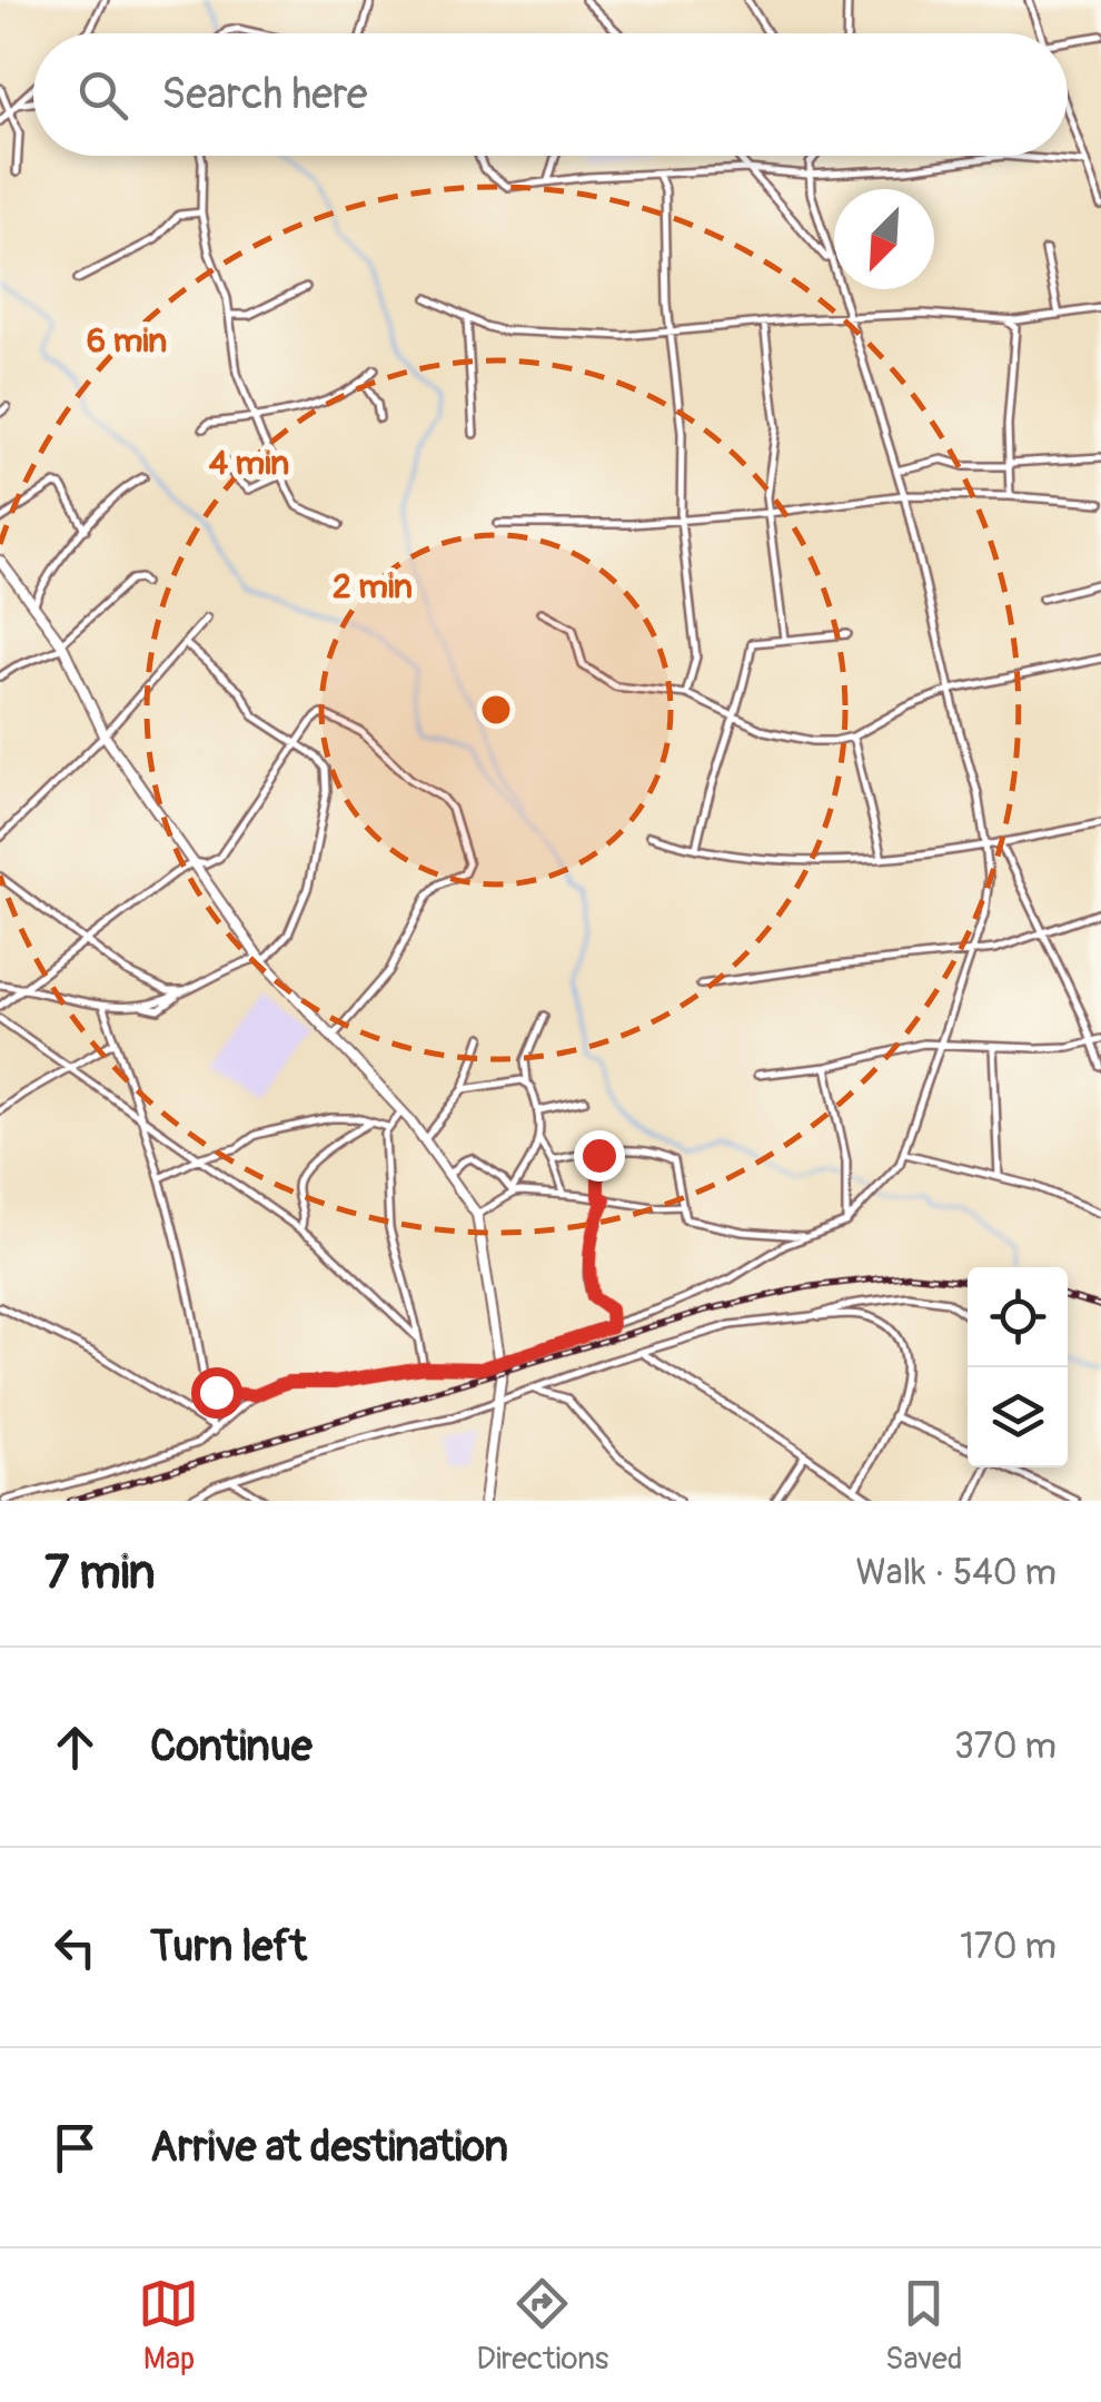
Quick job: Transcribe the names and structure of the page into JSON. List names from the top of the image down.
{
  "north": "bottom left",
  "page": {
    "search": "Search here",
    "heading": ["7 min", "Walk · 540 m"],
    "list": [
      ["Continue", "370 m"],
      ["Turn left", "170 m"],
      "Arrive at destination"
    ],
    "nav": ["Map", "Directions", "Saved"]
  },
  "rings": ["6 min", "4 min", "2 min"]
}
